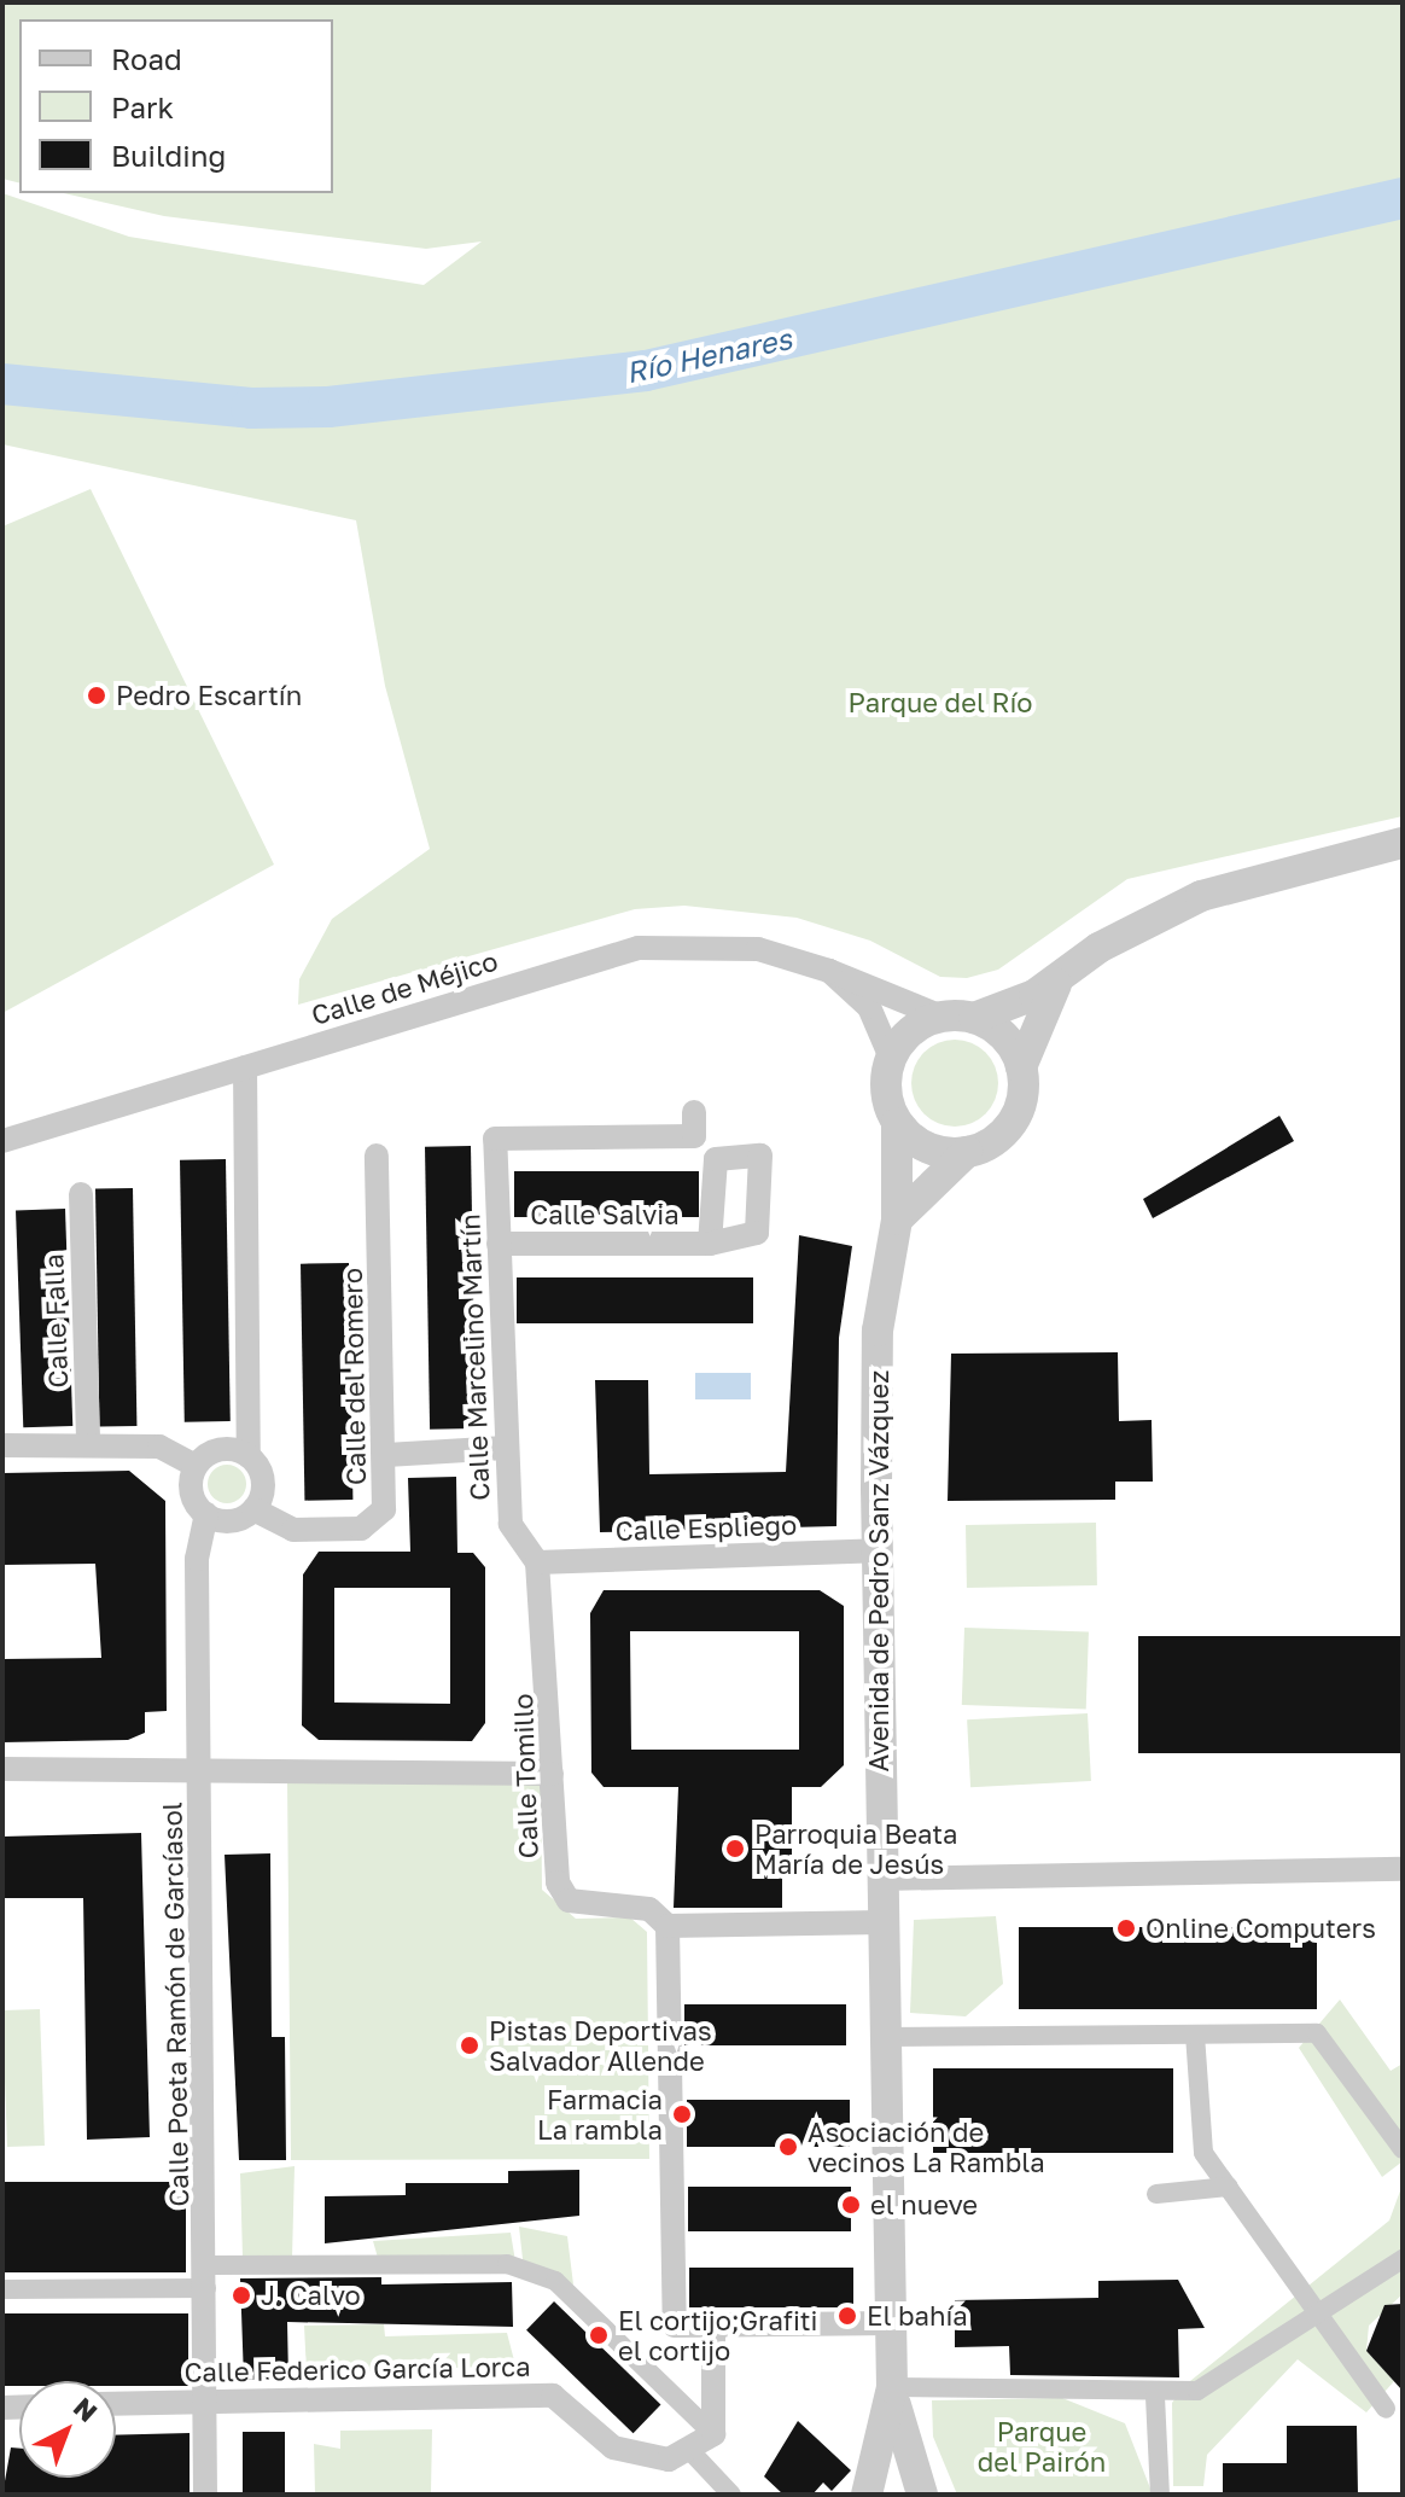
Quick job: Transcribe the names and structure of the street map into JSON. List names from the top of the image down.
{
  "streets": {
    "street": [
      "Calle de Méjico",
      "Calle Salvia",
      "Calle Falla",
      "Calle Marcelino Martín",
      "Calle del Romero",
      "Calle Espliego",
      "Avenida de Pedro Sanz Vázquez",
      "Calle Tomillo",
      "Calle Poeta Ramón de Garcíasol",
      "Calle Federico García Lorca"
    ]
  },
  "crossings": [
    ["Calle de Méjico", "Avenida de Pedro Sanz Vázquez"],
    ["Calle Salvia", "Calle Marcelino Martín"],
    ["Calle Marcelino Martín", "Calle Espliego"],
    ["Calle Marcelino Martín", "Calle Tomillo"],
    ["Calle del Romero", "Calle Poeta Ramón de Garcíasol"],
    ["Calle Espliego", "Avenida de Pedro Sanz Vázquez"],
    ["Calle Espliego", "Calle Tomillo"],
    ["Calle Poeta Ramón de Garcíasol", "Calle Federico García Lorca"]
  ],
  "water": ["Río Henares"],
  "parks": ["Parque del Río", "Parque del Pairón"],
  "places": [
    "Pedro Escartín",
    "Parroquia Beata María de Jesús",
    "Online Computers",
    "Pistas Deportivas Salvador Allende",
    "Farmacia La rambla",
    "Asociación de vecinos La Rambla",
    "el nueve",
    "J. Calvo",
    "El bahía",
    "El cortijo;Grafiti el cortijo"
  ],
  "legend": ["Road", "Park", "Building"],
  "north": "top right"
}
